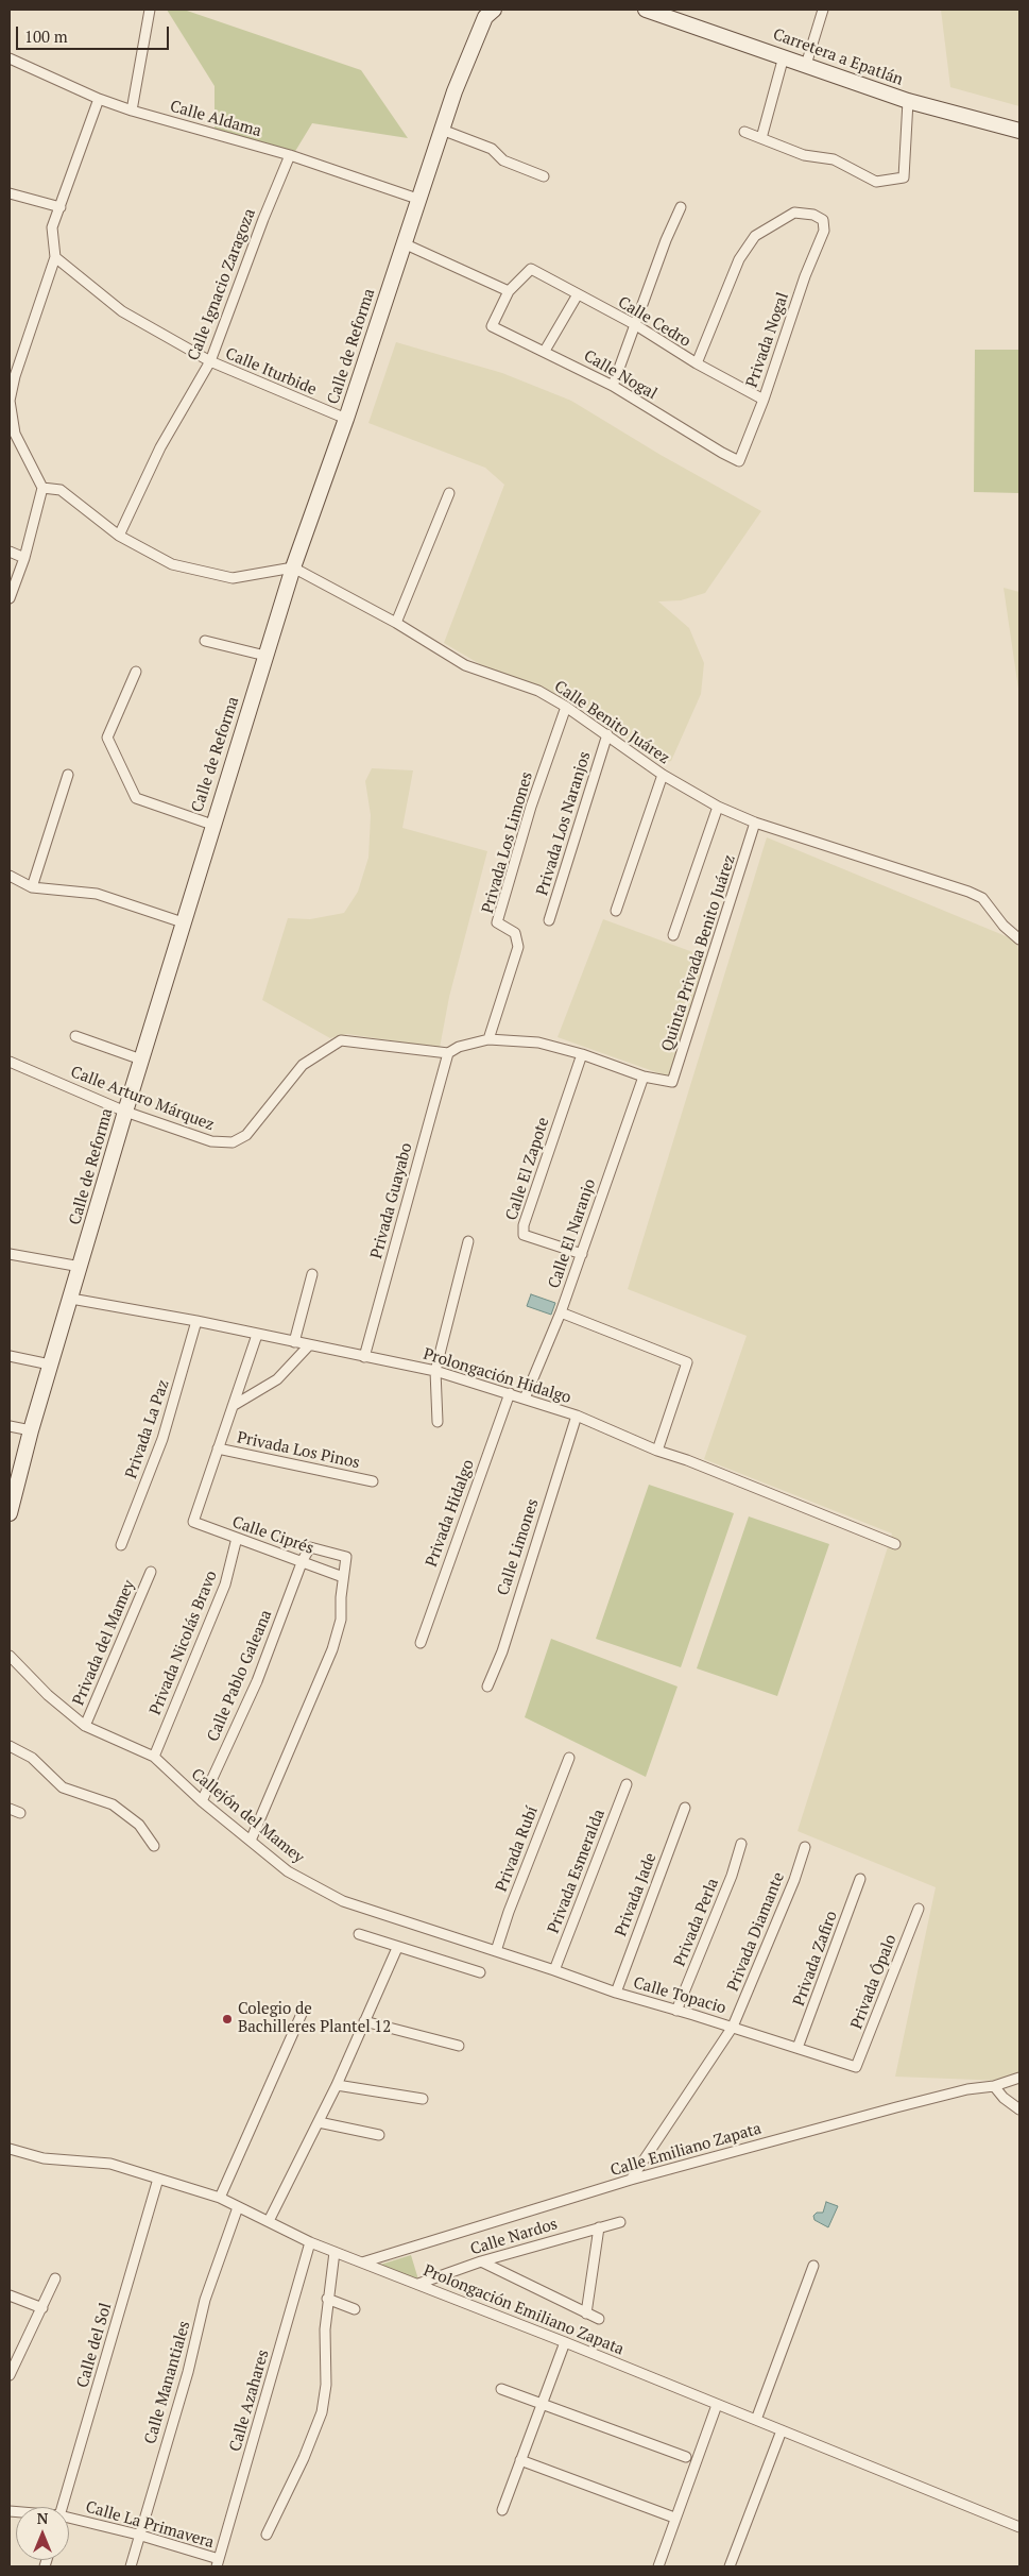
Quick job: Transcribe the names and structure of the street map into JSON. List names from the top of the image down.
{
  "streets": {
    "main road": ["Carretera a Epatlán", "Calle de Reforma"],
    "street": [
      "Calle Aldama",
      "Calle Ignacio Zaragoza",
      "Calle Cedro",
      "Privada Nogal",
      "Calle Iturbide",
      "Calle Nogal",
      "Calle Benito Juárez",
      "Privada Los Naranjos",
      "Privada Los Limones",
      "Quinta Privada Benito Juárez",
      "Calle Arturo Márquez",
      "Calle El Zapote",
      "Privada Guayabo",
      "Calle El Naranjo",
      "Prolongación Hidalgo",
      "Privada La Paz",
      "Privada Los Pinos",
      "Privada Hidalgo",
      "Calle Ciprés",
      "Calle Limones",
      "Privada del Mamey",
      "Privada Nicolás Bravo",
      "Calle Pablo Galeana",
      "Callejón del Mamey",
      "Privada Rubí",
      "Privada Esmeralda",
      "Privada Jade",
      "Privada Perla",
      "Privada Diamante",
      "Privada Zafiro",
      "Privada Ópalo",
      "Calle Topacio",
      "Calle Emiliano Zapata",
      "Calle Nardos",
      "Prolongación Emiliano Zapata",
      "Calle del Sol",
      "Calle Manantiales",
      "Calle Azahares",
      "Calle La Primavera"
    ]
  },
  "crossings": [
    ["Calle Aldama", "Calle Ignacio Zaragoza"],
    ["Calle Aldama", "Calle de Reforma"],
    ["Calle Ignacio Zaragoza", "Calle Iturbide"],
    ["Calle Cedro", "Privada Nogal"],
    ["Calle Cedro", "Calle Nogal"],
    ["Privada Nogal", "Calle Nogal"],
    ["Calle de Reforma", "Calle Iturbide"],
    ["Calle de Reforma", "Calle Benito Juárez"],
    ["Calle de Reforma", "Calle Arturo Márquez"],
    ["Calle de Reforma", "Prolongación Hidalgo"],
    ["Calle Benito Juárez", "Privada Los Naranjos"],
    ["Calle Benito Juárez", "Privada Los Limones"],
    ["Calle Benito Juárez", "Quinta Privada Benito Juárez"],
    ["Privada Los Limones", "Calle Arturo Márquez"],
    ["Quinta Privada Benito Juárez", "Calle Arturo Márquez"],
    ["Calle Arturo Márquez", "Calle El Zapote"],
    ["Calle Arturo Márquez", "Privada Guayabo"],
    ["Calle Arturo Márquez", "Calle El Naranjo"],
    ["Calle El Zapote", "Calle El Naranjo"],
    ["Privada Guayabo", "Prolongación Hidalgo"],
    ["Calle El Naranjo", "Prolongación Hidalgo"],
    ["Prolongación Hidalgo", "Privada La Paz"],
    ["Prolongación Hidalgo", "Privada Hidalgo"],
    ["Prolongación Hidalgo", "Calle Limones"],
    ["Privada Los Pinos", "Calle Ciprés"],
    ["Calle Ciprés", "Privada Nicolás Bravo"],
    ["Calle Ciprés", "Calle Pablo Galeana"],
    ["Privada del Mamey", "Callejón del Mamey"],
    ["Privada Nicolás Bravo", "Callejón del Mamey"],
    ["Calle Pablo Galeana", "Callejón del Mamey"],
    ["Callejón del Mamey", "Privada Rubí"],
    ["Callejón del Mamey", "Calle Topacio"],
    ["Privada Rubí", "Calle Topacio"],
    ["Privada Esmeralda", "Calle Topacio"],
    ["Privada Jade", "Calle Topacio"],
    ["Privada Perla", "Calle Topacio"],
    ["Privada Diamante", "Calle Topacio"],
    ["Privada Diamante", "Calle Emiliano Zapata"],
    ["Privada Zafiro", "Calle Topacio"],
    ["Privada Ópalo", "Calle Topacio"],
    ["Calle Emiliano Zapata", "Prolongación Emiliano Zapata"],
    ["Calle Nardos", "Prolongación Emiliano Zapata"],
    ["Prolongación Emiliano Zapata", "Calle del Sol"],
    ["Prolongación Emiliano Zapata", "Calle Manantiales"],
    ["Prolongación Emiliano Zapata", "Calle Azahares"],
    ["Calle Manantiales", "Calle La Primavera"],
    ["Calle Azahares", "Calle La Primavera"]
  ],
  "places": ["Colegio de Bachilleres Plantel 12"],
  "scale_bar": "100 m",
  "north": "top"
}
